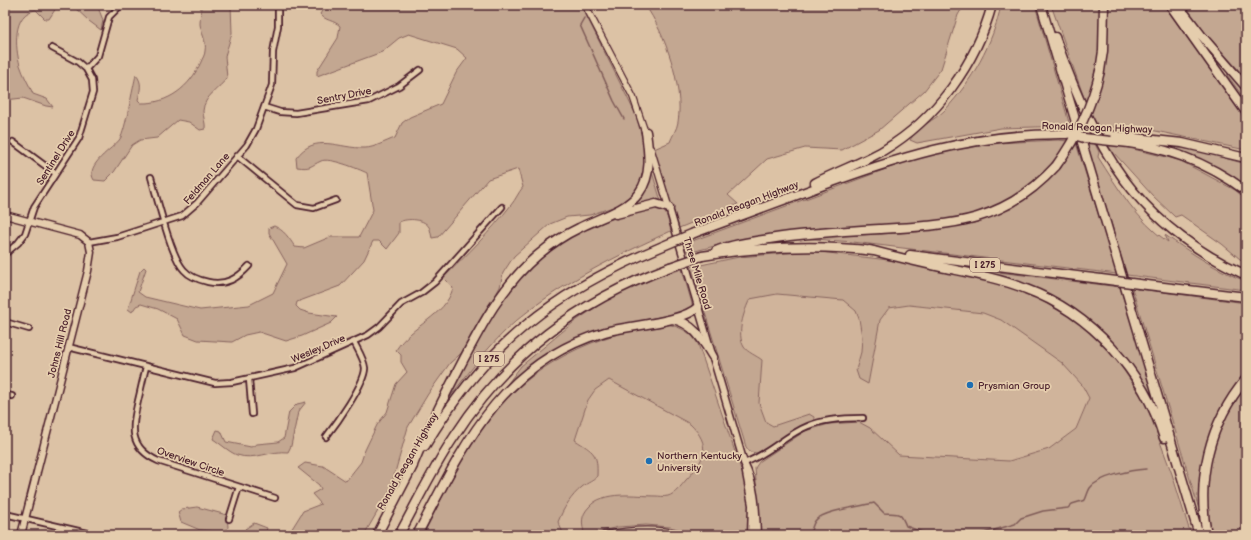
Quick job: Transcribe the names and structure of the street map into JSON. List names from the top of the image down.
{
  "streets": {
    "highway": ["Ronald Reagan Highway", "I 275"],
    "main road": ["Three Mile Road", "Johns Hill Road"],
    "street": [
      "Sentry Drive",
      "Sentinel Drive",
      "Feldman Lane",
      "Wesley Drive",
      "Overview Circle"
    ]
  },
  "crossings": [
    ["Sentry Drive", "Feldman Lane"],
    ["Feldman Lane", "Johns Hill Road"],
    ["Johns Hill Road", "Wesley Drive"],
    ["Wesley Drive", "Overview Circle"]
  ],
  "places": ["Prysmian Group", "Northern Kentucky University"]
}
